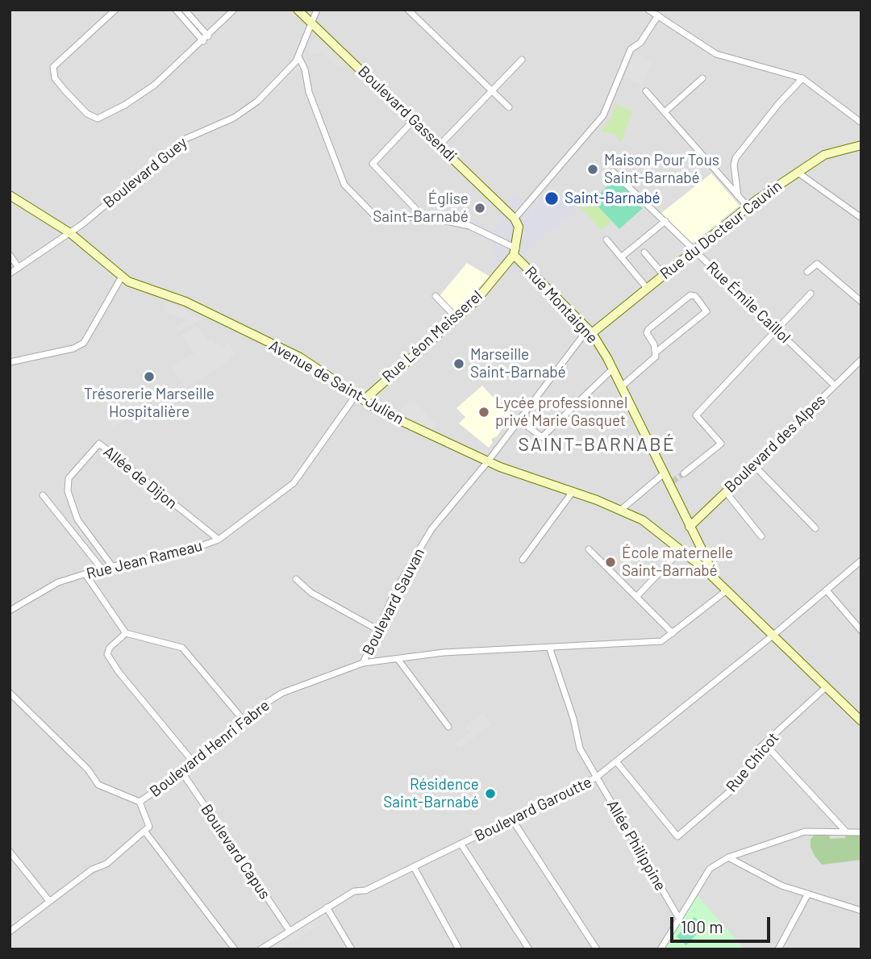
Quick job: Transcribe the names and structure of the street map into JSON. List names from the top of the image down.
{
  "streets": {
    "street": [
      "Boulevard Gassendi",
      "Boulevard Guey",
      "Rue du Docteur Cauvin",
      "Rue Émile Caillol",
      "Rue Montaigne",
      "Rue Léon Meisserel",
      "Avenue de Saint-Julien",
      "Boulevard des Alpes",
      "Allée de Dijon",
      "Rue Jean Rameau",
      "Boulevard Sauvan",
      "Boulevard Henri Fabre",
      "Rue Chicot",
      "Boulevard Garoutte",
      "Allée Philippine",
      "Boulevard Capus"
    ]
  },
  "crossings": [
    ["Boulevard Gassendi", "Boulevard Guey"],
    ["Boulevard Guey", "Avenue de Saint-Julien"],
    ["Rue du Docteur Cauvin", "Rue Émile Caillol"],
    ["Rue du Docteur Cauvin", "Rue Montaigne"],
    ["Rue du Docteur Cauvin", "Boulevard Sauvan"],
    ["Rue Émile Caillol", "Boulevard des Alpes"],
    ["Rue Montaigne", "Rue Léon Meisserel"],
    ["Rue Montaigne", "Avenue de Saint-Julien"],
    ["Rue Montaigne", "Boulevard des Alpes"],
    ["Rue Montaigne", "Boulevard Sauvan"],
    ["Rue Léon Meisserel", "Avenue de Saint-Julien"],
    ["Rue Léon Meisserel", "Rue Jean Rameau"],
    ["Avenue de Saint-Julien", "Rue Jean Rameau"],
    ["Avenue de Saint-Julien", "Boulevard Sauvan"],
    ["Avenue de Saint-Julien", "Boulevard Henri Fabre"],
    ["Avenue de Saint-Julien", "Rue Chicot"],
    ["Avenue de Saint-Julien", "Boulevard Garoutte"],
    ["Allée de Dijon", "Rue Jean Rameau"],
    ["Boulevard Sauvan", "Boulevard Henri Fabre"],
    ["Boulevard Henri Fabre", "Allée Philippine"],
    ["Boulevard Henri Fabre", "Boulevard Capus"],
    ["Rue Chicot", "Boulevard Garoutte"],
    ["Boulevard Garoutte", "Allée Philippine"],
    ["Boulevard Garoutte", "Boulevard Capus"]
  ],
  "districts": ["SAINT-BARNABÉ"],
  "places": [
    "Maison Pour Tous Saint-Barnabé",
    "Saint-Barnabé",
    "Église Saint-Barnabé",
    "Marseille Saint-Barnabé",
    "Trésorerie Marseille Hospitalière",
    "Lycée professionnel privé Marie Gasquet",
    "École maternelle Saint-Barnabé",
    "Résidence Saint-Barnabé"
  ],
  "scale_bar": "100 m"
}
